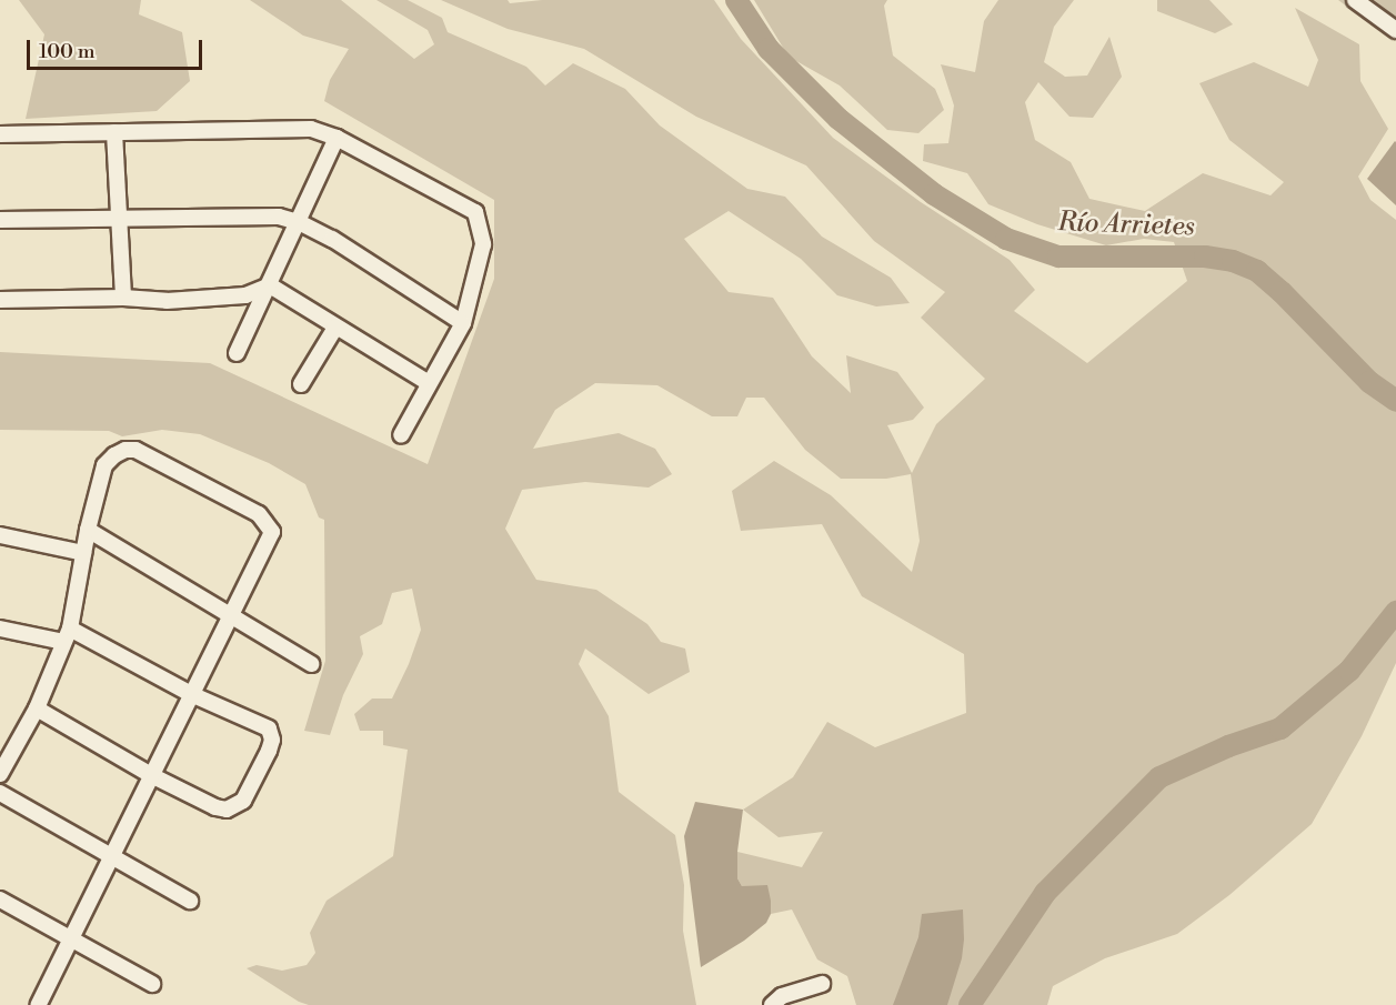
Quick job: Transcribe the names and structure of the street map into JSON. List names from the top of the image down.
{
  "water": ["Río Arrietes"],
  "scale_bar": "100 m"
}
